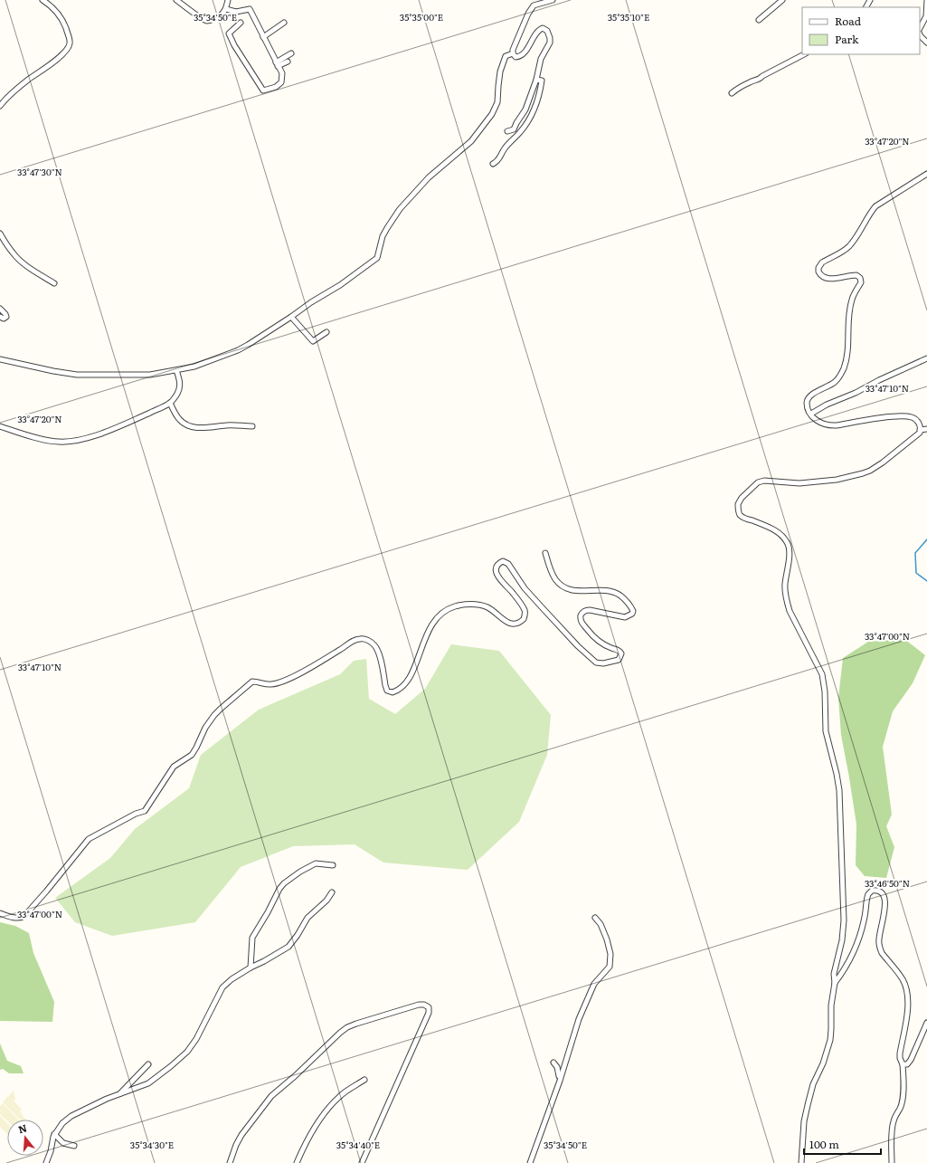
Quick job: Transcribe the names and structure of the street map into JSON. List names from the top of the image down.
{
  "legend": ["Road", "Park"],
  "scale_bar": "100 m",
  "north": "top",
  "coordinates": [
    "35°34'50\"E",
    "35°35'00\"E",
    "35°35'10\"E",
    "33°47'20\"N",
    "33°47'30\"N",
    "33°47'10\"N",
    "33°47'00\"N",
    "33°46'50\"N",
    "35°34'30\"E",
    "35°34'40\"E"
  ]
}
